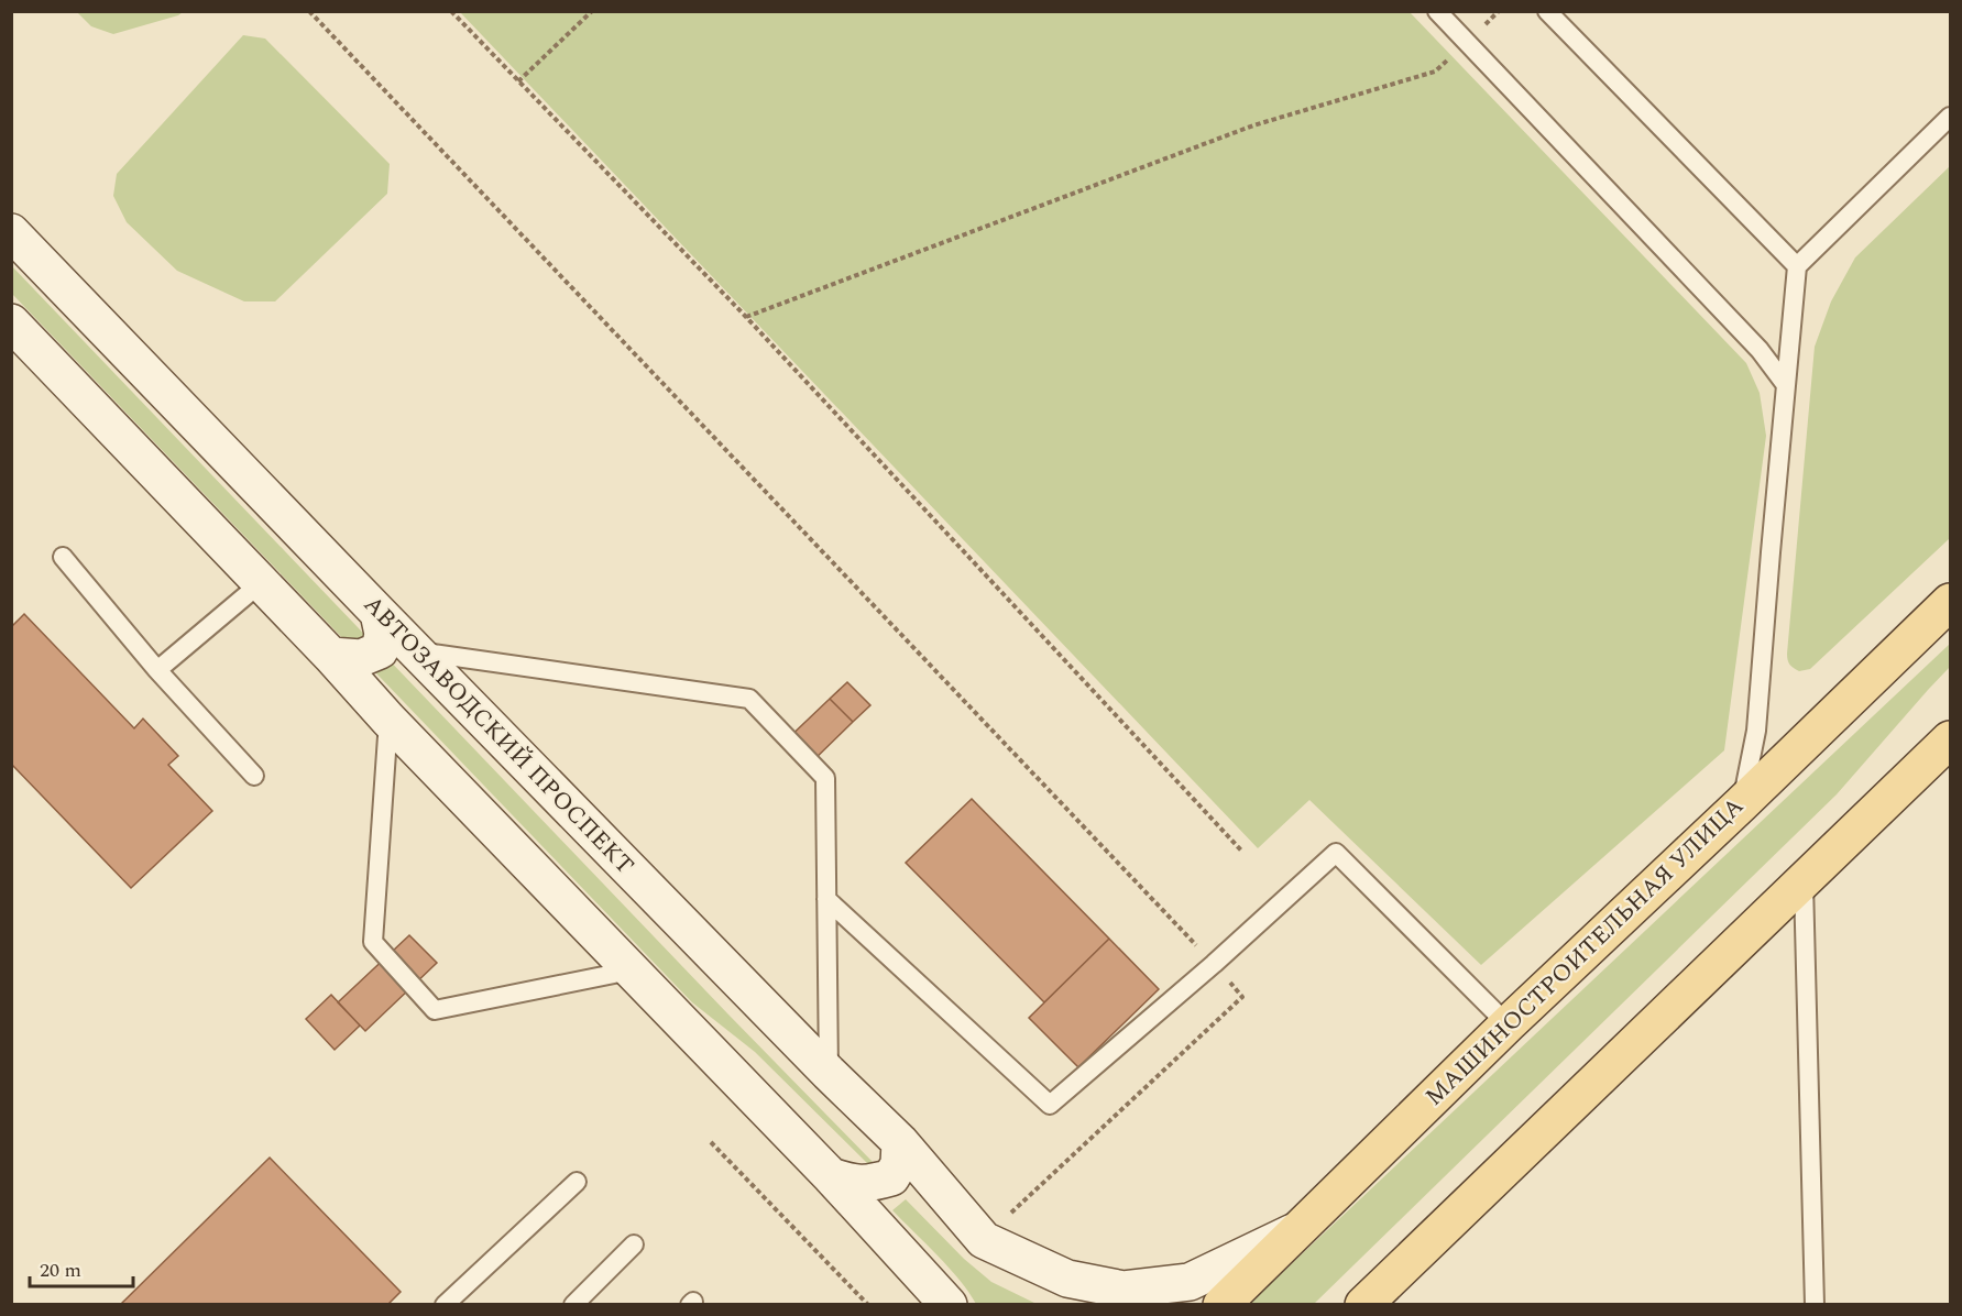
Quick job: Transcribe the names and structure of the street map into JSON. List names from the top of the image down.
{
  "streets": {
    "main road": ["МАШИНОСТРОИТЕЛЬНАЯ УЛИЦА"],
    "street": ["АВТОЗАВОДСКИЙ ПРОСПЕКТ"]
  },
  "scale_bar": "20 m"
}
